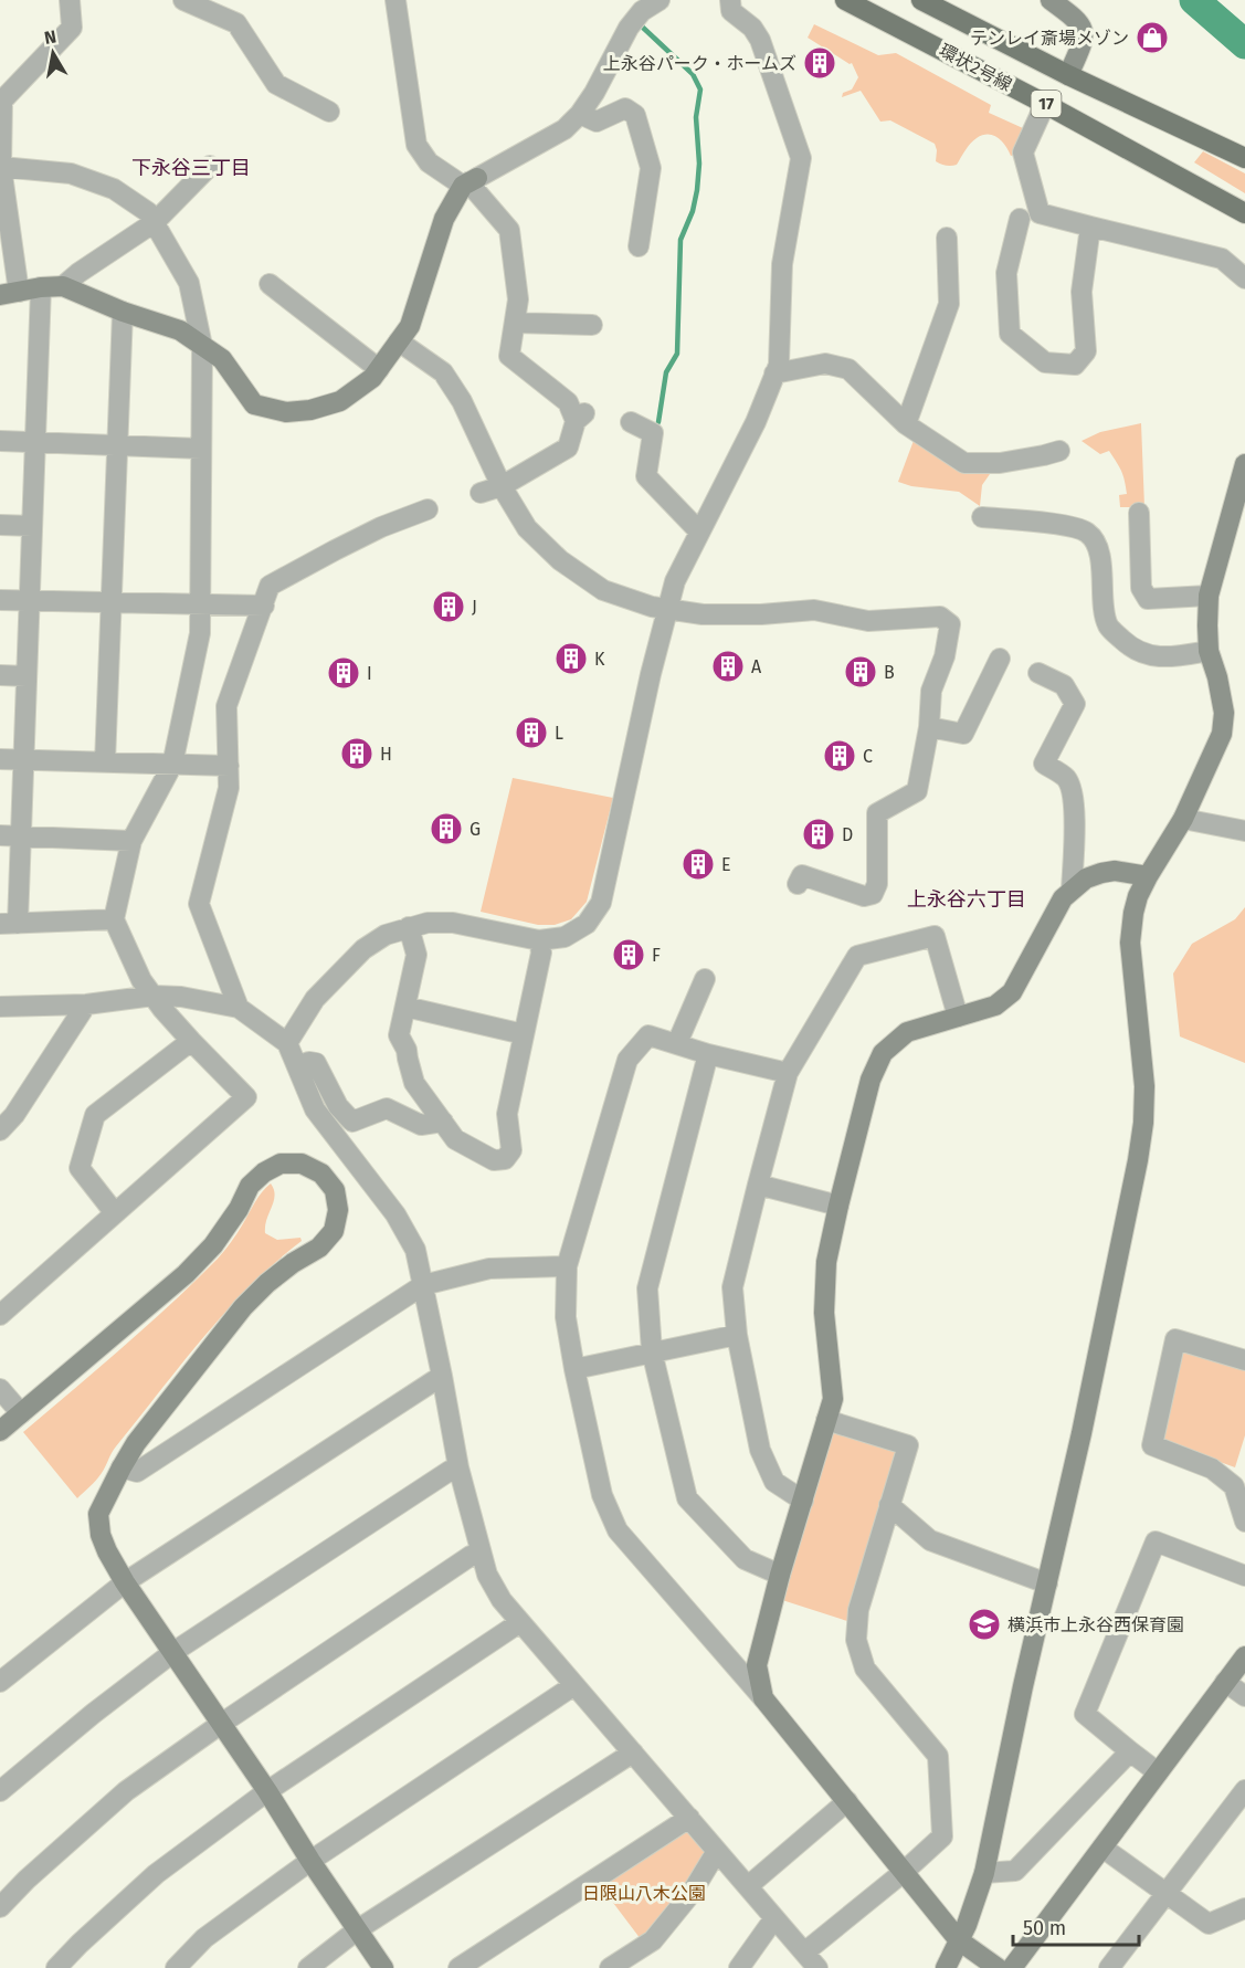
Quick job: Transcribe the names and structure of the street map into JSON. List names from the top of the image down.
{
  "streets": {
    "main road": ["環状2号線", "17"]
  },
  "districts": ["下永谷三丁目", "上永谷六丁目"],
  "parks": ["日限山八木公園"],
  "places": {
    "shop": ["テンレイ斎場メゾン"],
    "building": [
      "上永谷パーク・ホームズ",
      "J",
      "K",
      "A",
      "B",
      "I",
      "L",
      "H",
      "C",
      "G",
      "D",
      "E",
      "F"
    ],
    "school or university": ["横浜市上永谷西保育園"]
  },
  "scale_bar": "50 m",
  "north": "top"
}
